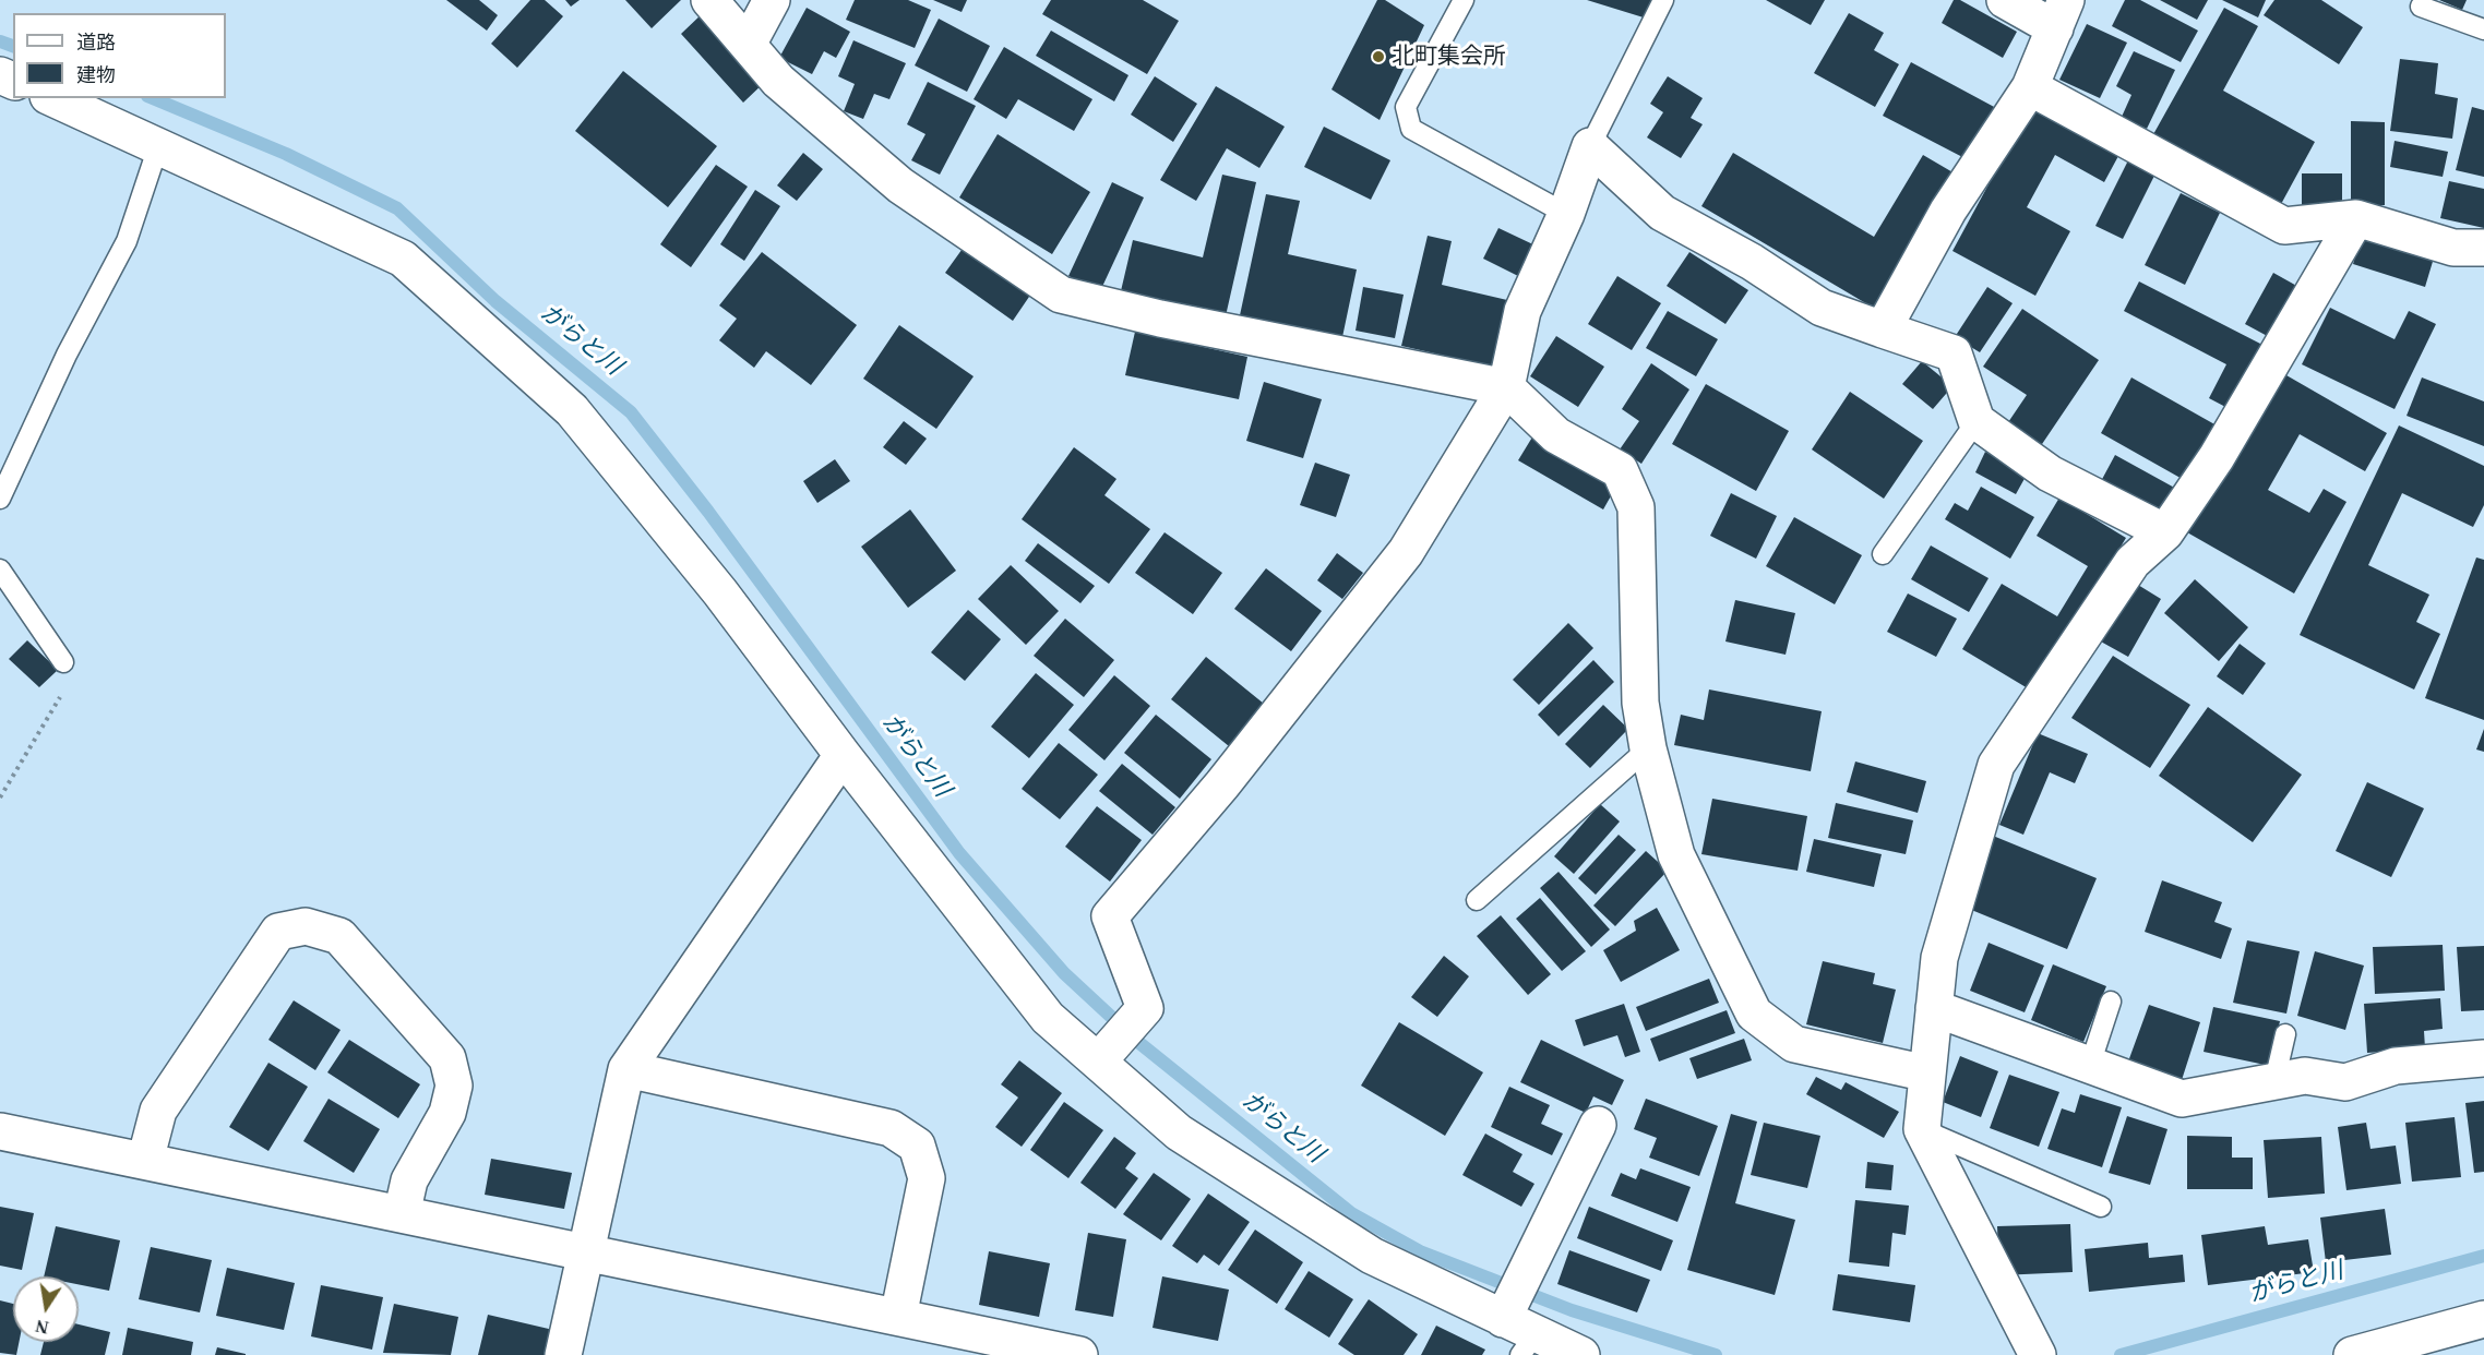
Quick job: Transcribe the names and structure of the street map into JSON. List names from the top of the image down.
{
  "water": ["がらと川"],
  "places": ["北町集会所"],
  "legend": ["道路", "建物"],
  "north": "bottom"
}
